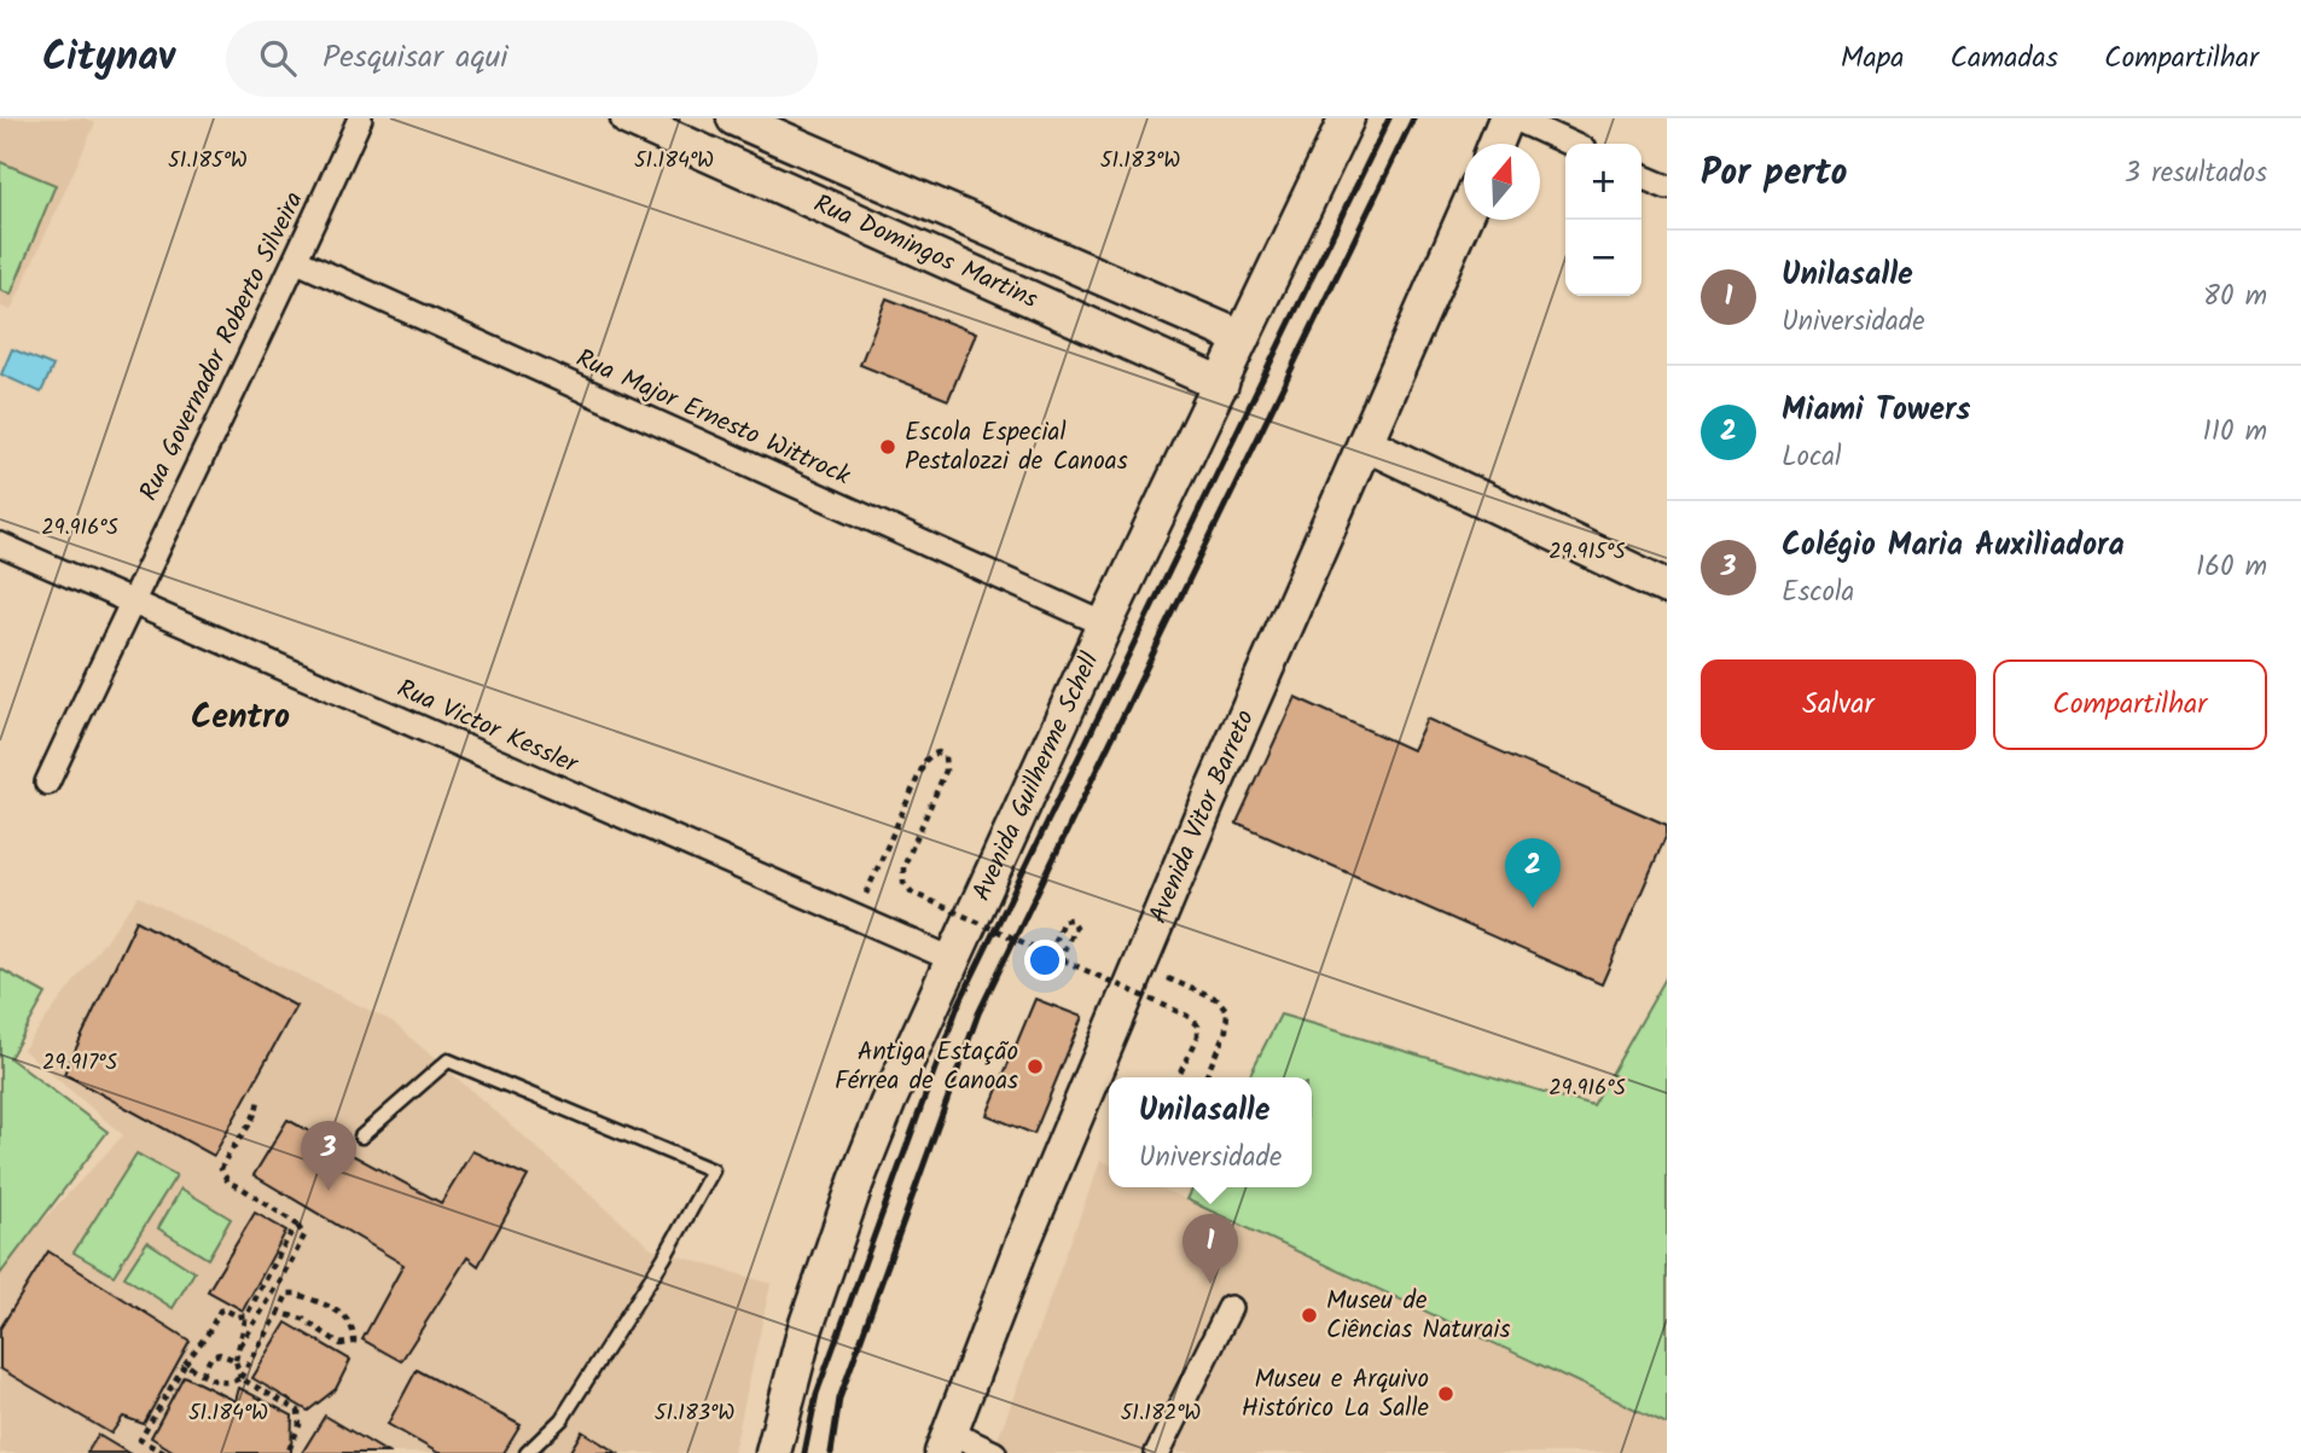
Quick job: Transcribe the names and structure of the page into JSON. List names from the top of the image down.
{
  "streets": {
    "main road": ["Rua Domingos Martins", "Avenida Guilherme Schell", "Avenida Vitor Barreto"],
    "street": ["Rua Governador Roberto Silveira", "Rua Major Ernesto Wittrock", "Rua Victor Kessler"]
  },
  "crossings": [
    ["Rua Domingos Martins", "Avenida Guilherme Schell"],
    ["Rua Governador Roberto Silveira", "Rua Major Ernesto Wittrock"],
    ["Rua Governador Roberto Silveira", "Rua Victor Kessler"],
    ["Rua Major Ernesto Wittrock", "Avenida Guilherme Schell"],
    ["Rua Victor Kessler", "Avenida Guilherme Schell"]
  ],
  "districts": ["Centro"],
  "places": [
    "Escola Especial Pestalozzi de Canoas",
    "Antiga Estação Férrea de Canoas",
    "Museu de Ciências Naturais",
    "Museu e Arquivo Histórico La Salle"
  ],
  "north": "top",
  "page": {
    "header": "Citynav",
    "search": "Pesquisar aqui",
    "nav": ["Mapa", "Camadas", "Compartilhar"],
    "heading": ["Por perto", "3 resultados"],
    "map_buttons": ["+", "−"],
    "list": [
      {
        "mark": "1",
        "name": "Unilasalle",
        "note": "Universidade",
        "value": "80 m"
      },
      {
        "mark": "2",
        "name": "Miami Towers",
        "note": "Local",
        "value": "110 m"
      },
      {
        "mark": "3",
        "name": "Colégio Maria Auxiliadora",
        "note": "Escola",
        "value": "160 m"
      }
    ],
    "buttons": ["Salvar", "Compartilhar"],
    "pins": ["2", "3", "1"],
    "popup": ["Unilasalle", "Universidade"]
  },
  "coordinates": [
    "51.184°W",
    "51.183°W",
    "51.185°W",
    "29.916°S",
    "29.915°S",
    "29.917°S",
    "51.182°W"
  ]
}
